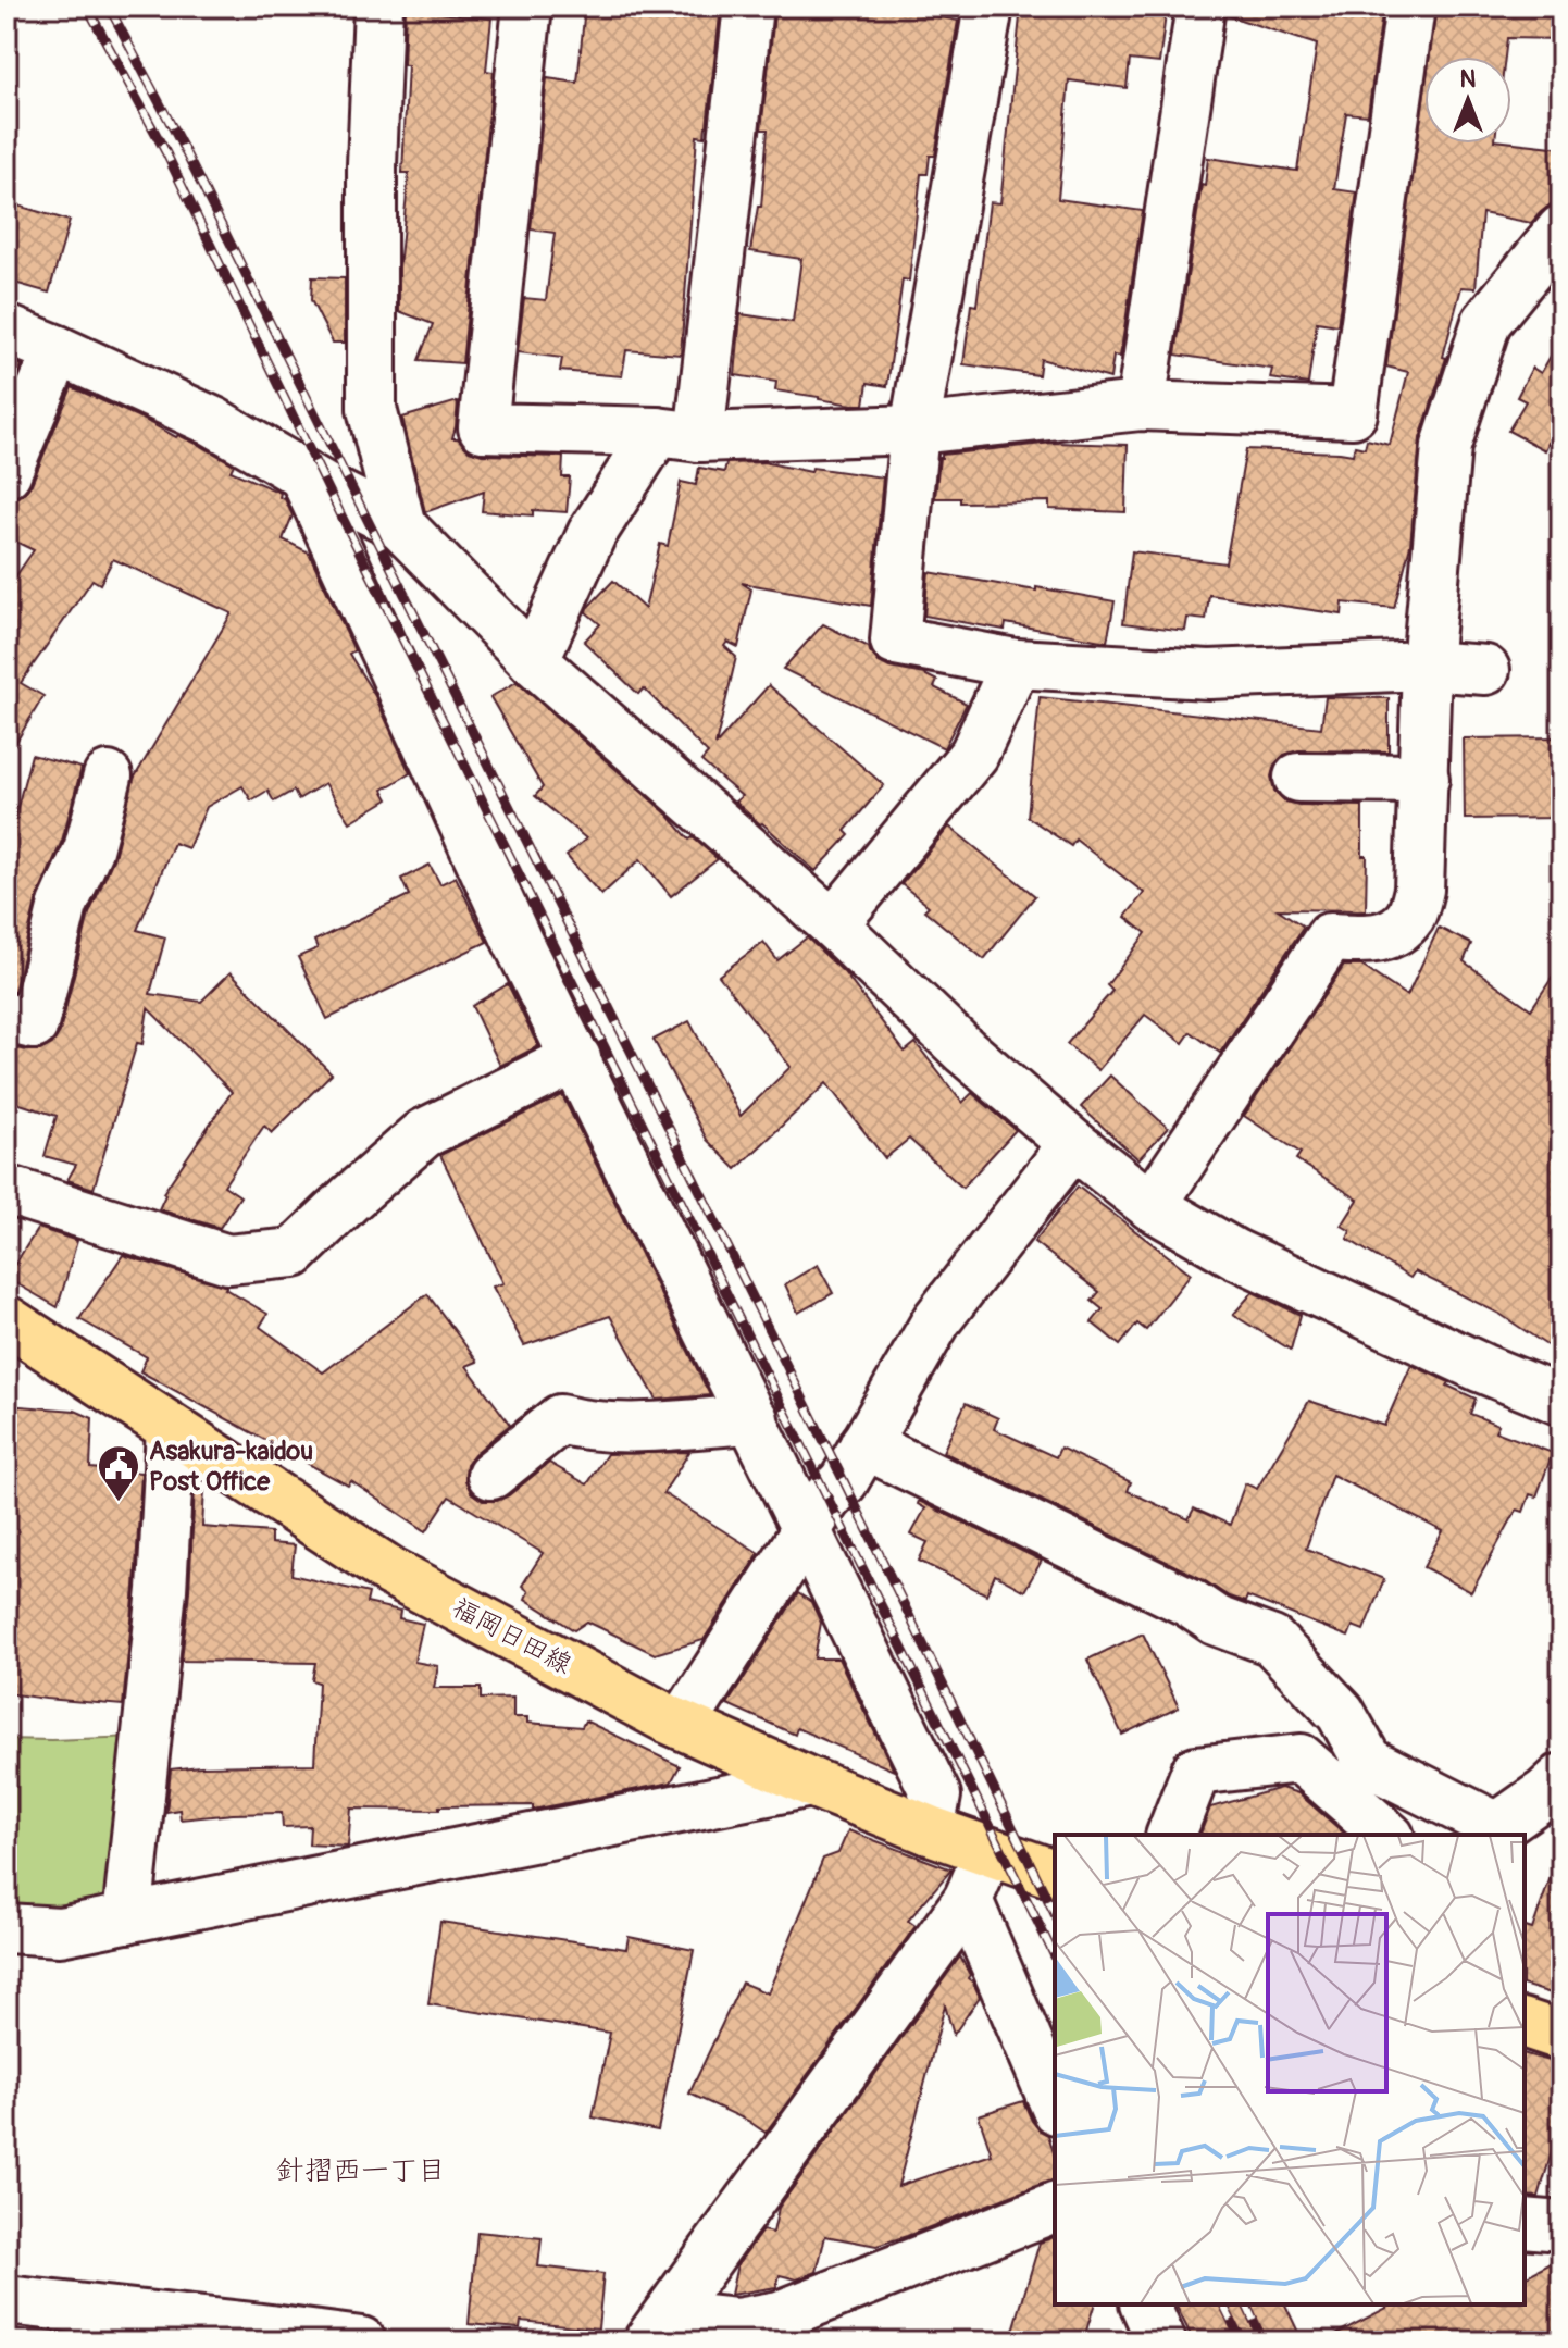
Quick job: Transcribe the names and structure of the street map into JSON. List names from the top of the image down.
{
  "streets": {
    "main road": ["福岡日田線"]
  },
  "districts": ["針摺西一丁目"],
  "places": {
    "public building": ["Asakura-kaidou Post Office"]
  },
  "north": "top"
}
